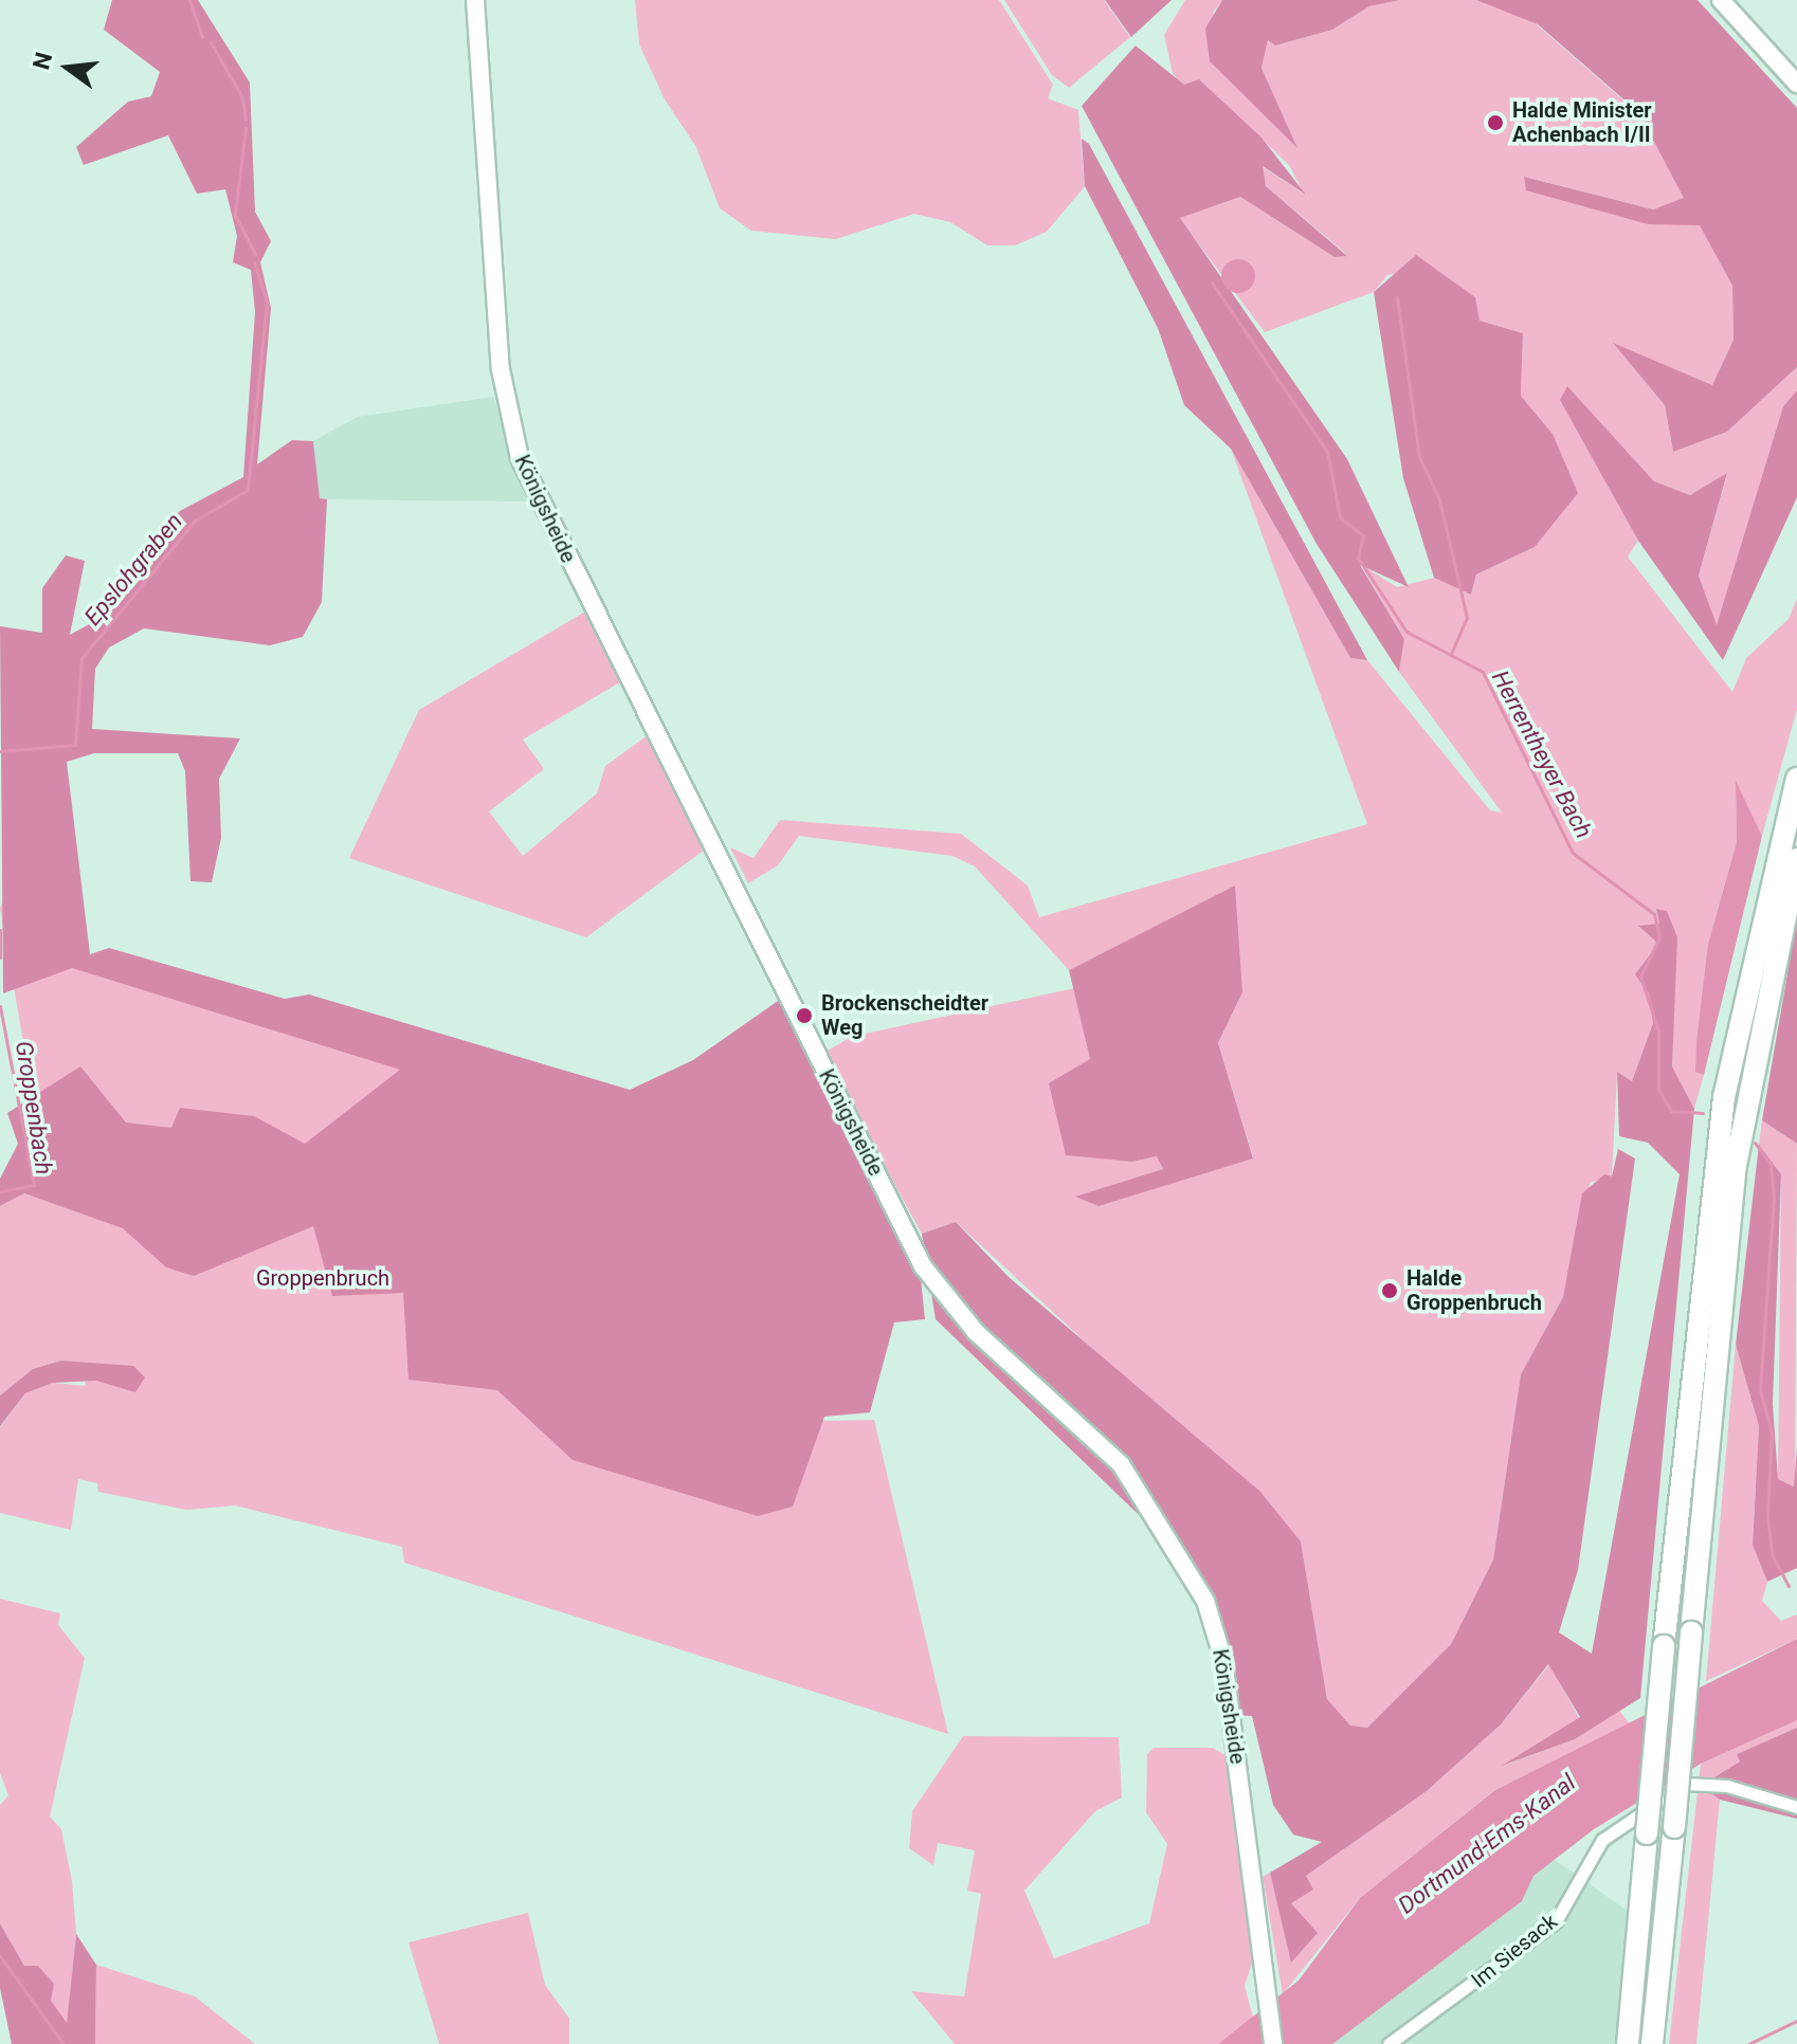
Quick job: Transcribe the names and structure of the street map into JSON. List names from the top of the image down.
{
  "streets": {
    "main road": ["Königsheide"],
    "street": ["Im Siesack"]
  },
  "water": [
    "Epslohgraben",
    "Herrentheyer Bach",
    "Groppenbach",
    "Dortmund-Ems-Kanal"
  ],
  "parks": ["Groppenbruch"],
  "places": ["Halde Minister Achenbach I/II", "Brockenscheidter Weg", "Halde Groppenbruch"],
  "north": "left"
}
